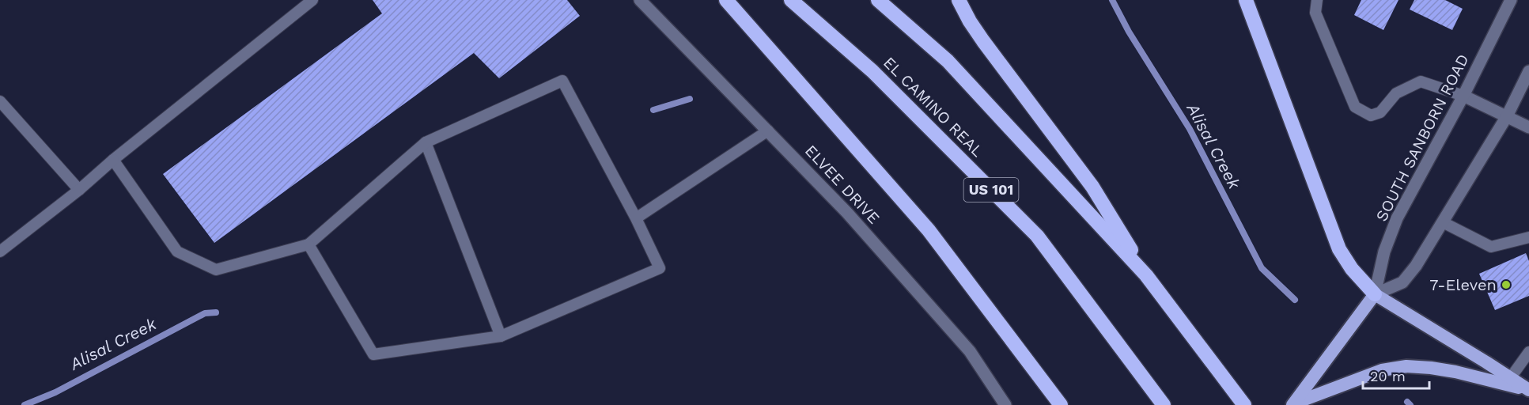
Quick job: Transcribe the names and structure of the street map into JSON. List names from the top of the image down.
{
  "streets": {
    "highway": ["EL CAMINO REAL", "SOUTH SANBORN ROAD", "US 101"],
    "street": ["ELVEE DRIVE"]
  },
  "water": ["Alisal Creek"],
  "places": ["7-Eleven"],
  "scale_bar": "20 m"
}
